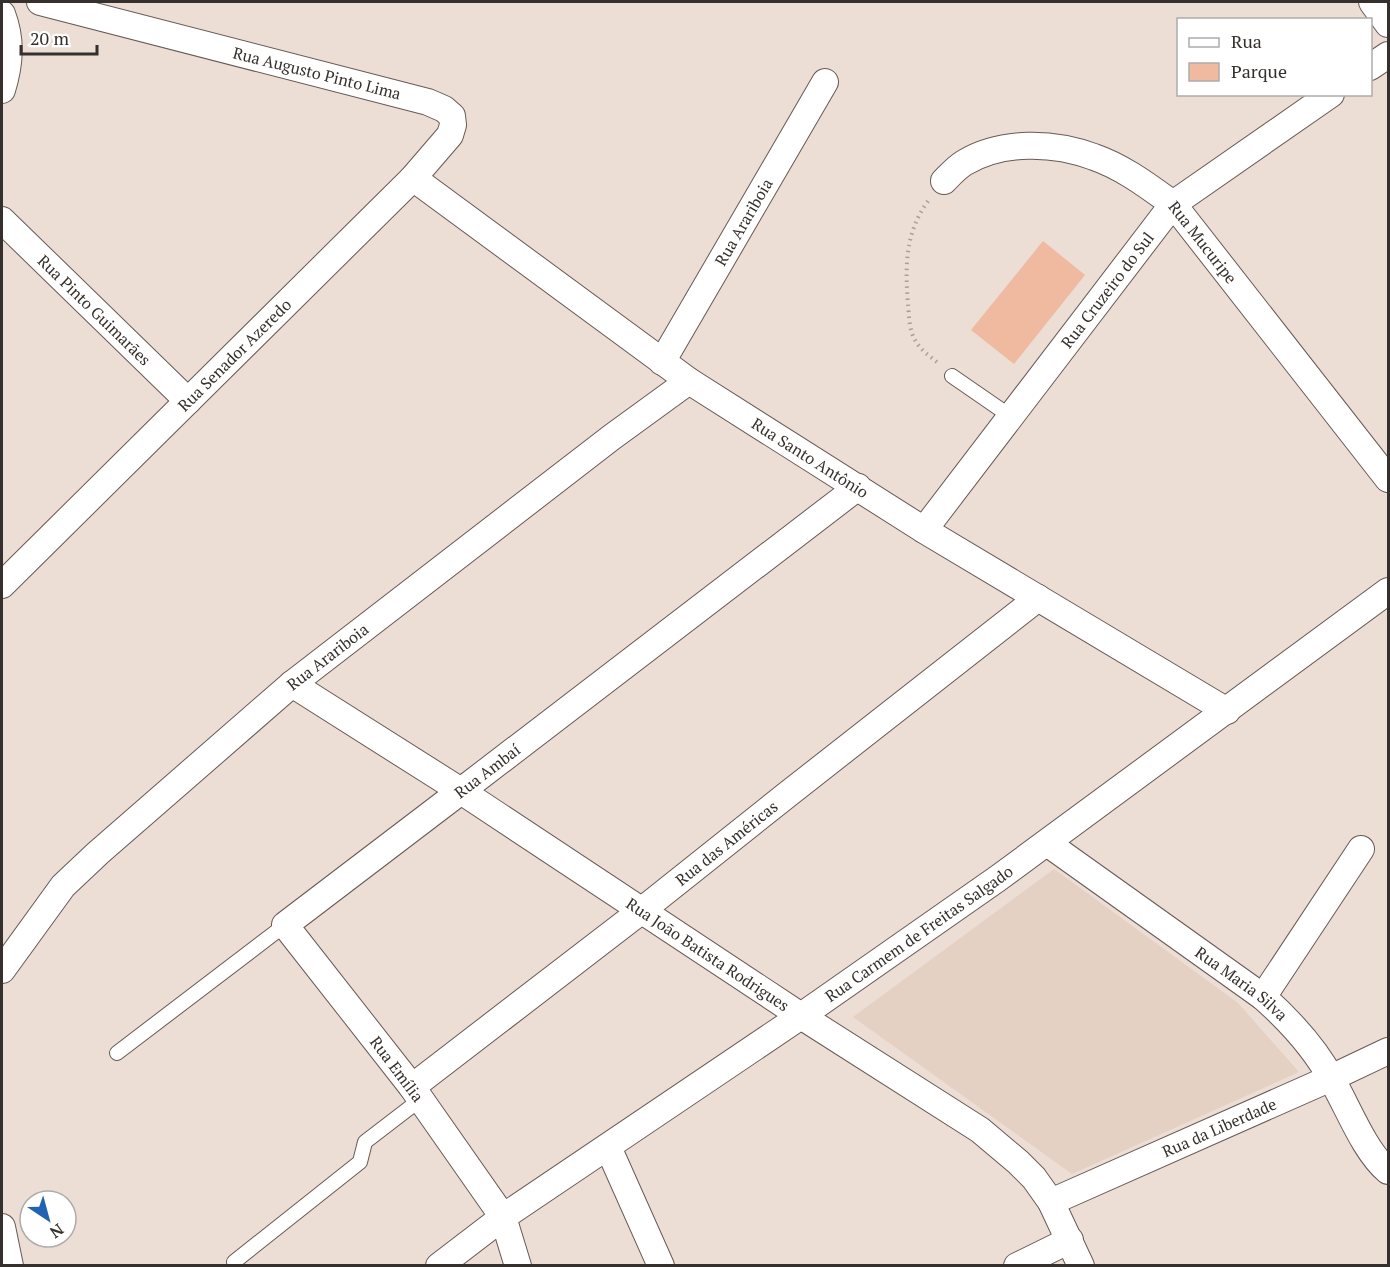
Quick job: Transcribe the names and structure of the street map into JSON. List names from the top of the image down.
{
  "streets": {
    "street": [
      "Rua Augusto Pinto Lima",
      "Rua Arariboia",
      "Rua Mucuripe",
      "Rua Cruzeiro do Sul",
      "Rua Pinto Guimarães",
      "Rua Senador Azeredo",
      "Rua Santo Antônio",
      "Rua Ambaí",
      "Rua das Américas",
      "Rua Carmem de Freitas Salgado",
      "Rua João Batista Rodrigues",
      "Rua Maria Silva",
      "Rua Emília",
      "Rua da Liberdade"
    ]
  },
  "crossings": [
    ["Rua Augusto Pinto Lima", "Rua Senador Azeredo"],
    ["Rua Arariboia", "Rua Santo Antônio"],
    ["Rua Arariboia", "Rua João Batista Rodrigues"],
    ["Rua Mucuripe", "Rua Cruzeiro do Sul"],
    ["Rua Cruzeiro do Sul", "Rua Santo Antônio"],
    ["Rua Pinto Guimarães", "Rua Senador Azeredo"],
    ["Rua Senador Azeredo", "Rua Santo Antônio"],
    ["Rua Santo Antônio", "Rua Ambaí"],
    ["Rua Santo Antônio", "Rua das Américas"],
    ["Rua Santo Antônio", "Rua Carmem de Freitas Salgado"],
    ["Rua Ambaí", "Rua João Batista Rodrigues"],
    ["Rua Ambaí", "Rua Emília"],
    ["Rua das Américas", "Rua João Batista Rodrigues"],
    ["Rua das Américas", "Rua Emília"],
    ["Rua Carmem de Freitas Salgado", "Rua João Batista Rodrigues"],
    ["Rua Carmem de Freitas Salgado", "Rua Maria Silva"],
    ["Rua Carmem de Freitas Salgado", "Rua Emília"],
    ["Rua João Batista Rodrigues", "Rua da Liberdade"],
    ["Rua Maria Silva", "Rua da Liberdade"]
  ],
  "legend": ["Rua", "Parque"],
  "scale_bar": "20 m",
  "north": "bottom right"
}
